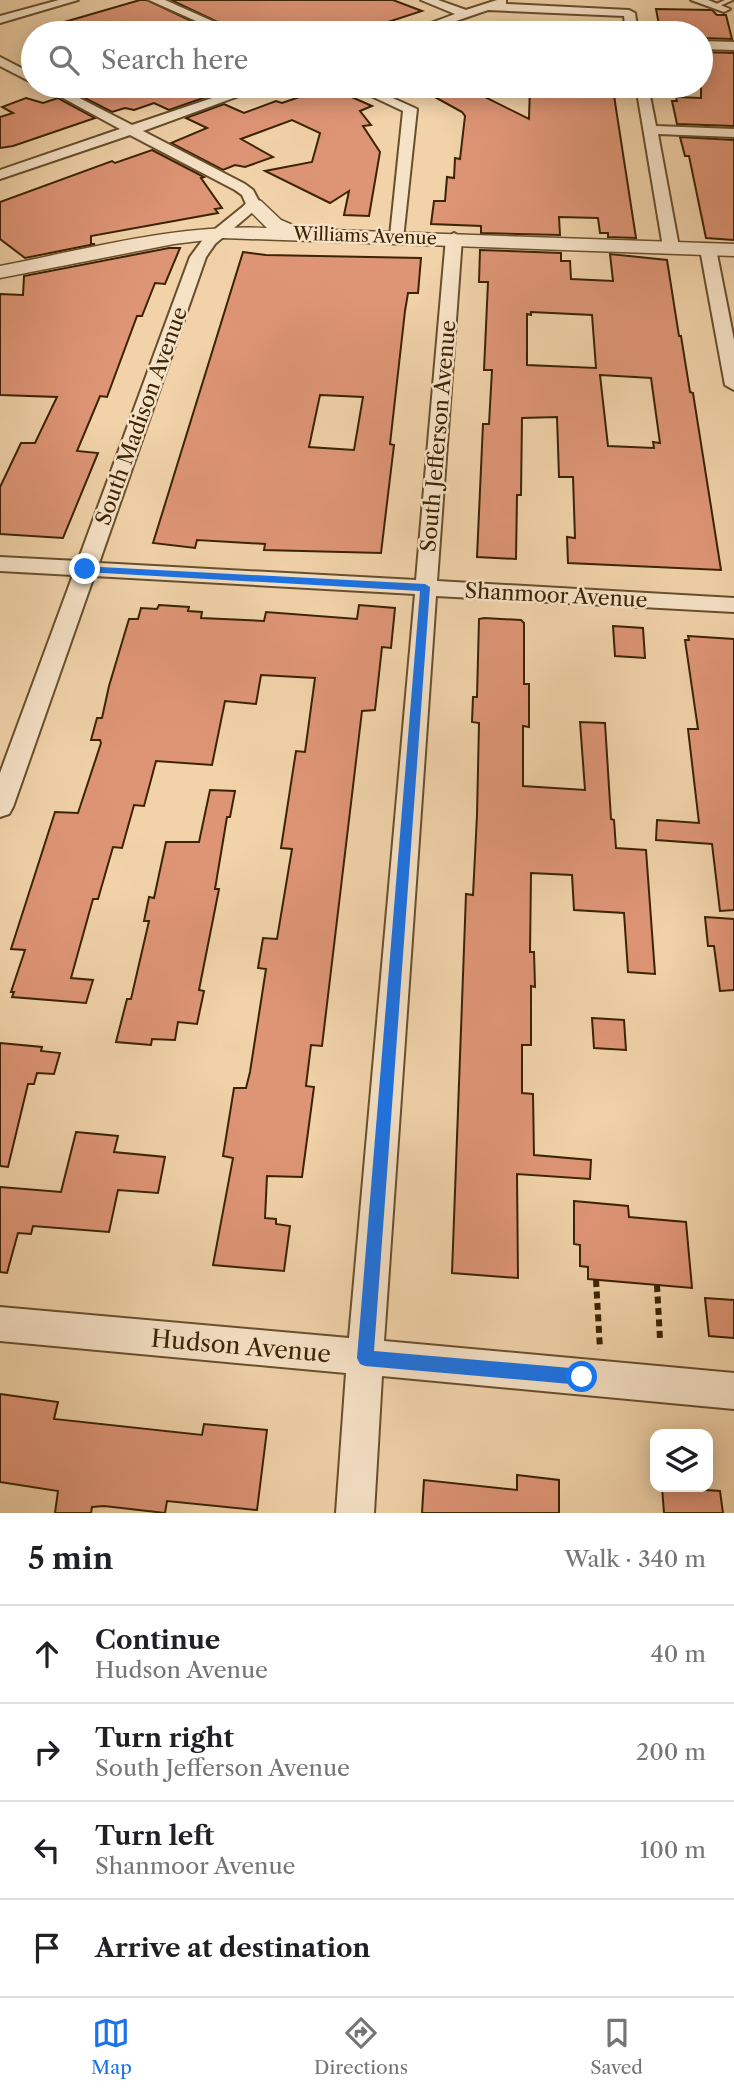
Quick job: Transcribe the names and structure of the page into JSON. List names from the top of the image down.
{
  "streets": {
    "street": [
      "Williams Avenue",
      "South Madison Avenue",
      "South Jefferson Avenue",
      "Shanmoor Avenue",
      "Hudson Avenue"
    ]
  },
  "crossings": [
    ["Williams Avenue", "South Madison Avenue"],
    ["Williams Avenue", "South Jefferson Avenue"],
    ["South Madison Avenue", "Shanmoor Avenue"],
    ["South Jefferson Avenue", "Shanmoor Avenue"],
    ["South Jefferson Avenue", "Hudson Avenue"]
  ],
  "page": {
    "search": "Search here",
    "heading": ["5 min", "Walk · 340 m"],
    "list": [
      ["Continue", "Hudson Avenue", "40 m"],
      ["Turn right", "South Jefferson Avenue", "200 m"],
      ["Turn left", "Shanmoor Avenue", "100 m"],
      "Arrive at destination"
    ],
    "nav": ["Map", "Directions", "Saved"]
  }
}
